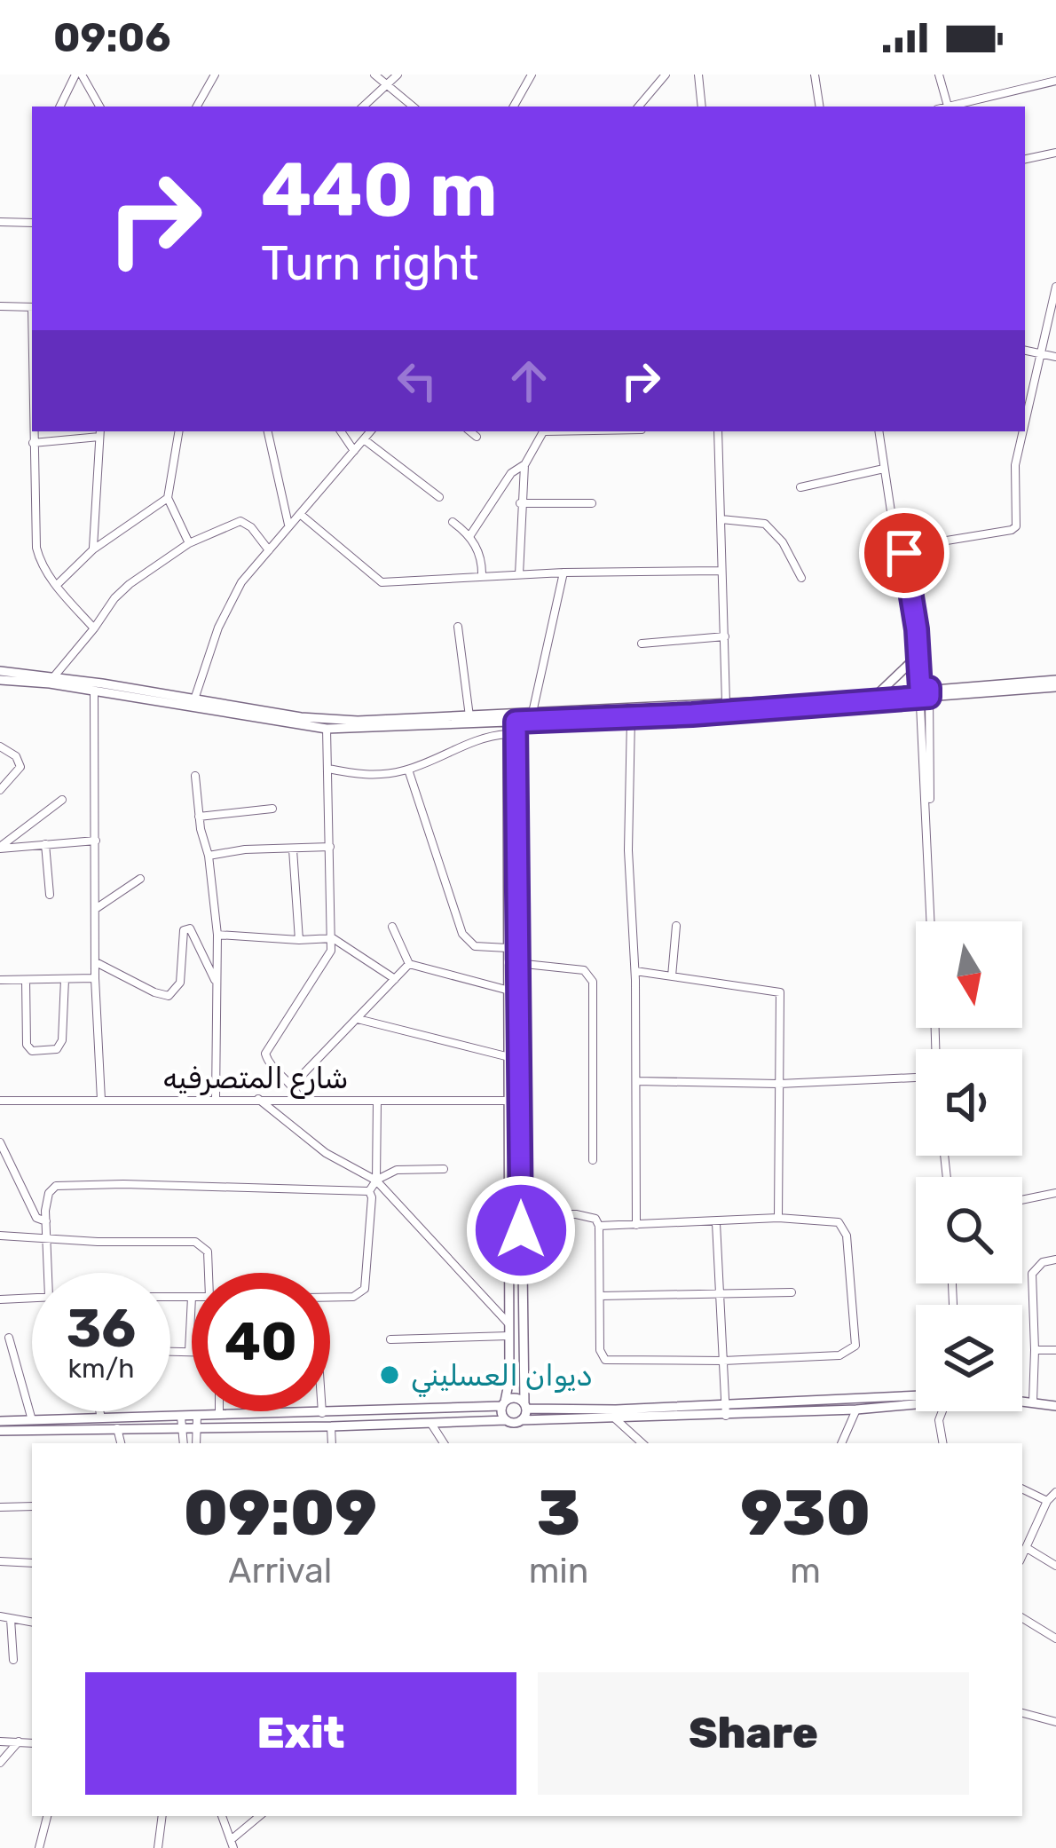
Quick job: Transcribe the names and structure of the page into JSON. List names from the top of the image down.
{
  "streets": {
    "street": ["شارع المتصرفيه"]
  },
  "places": ["ديوان العسليني"],
  "north": "bottom",
  "page": {
    "status": "09:06",
    "turn": ["440 m", "Turn right"],
    "speed": "36 km/h",
    "limit": "40",
    "eta": [
      "09:09",
      "Arrival",
      "3",
      "min",
      "930",
      "m"
    ],
    "buttons": ["Exit", "Share"]
  }
}
